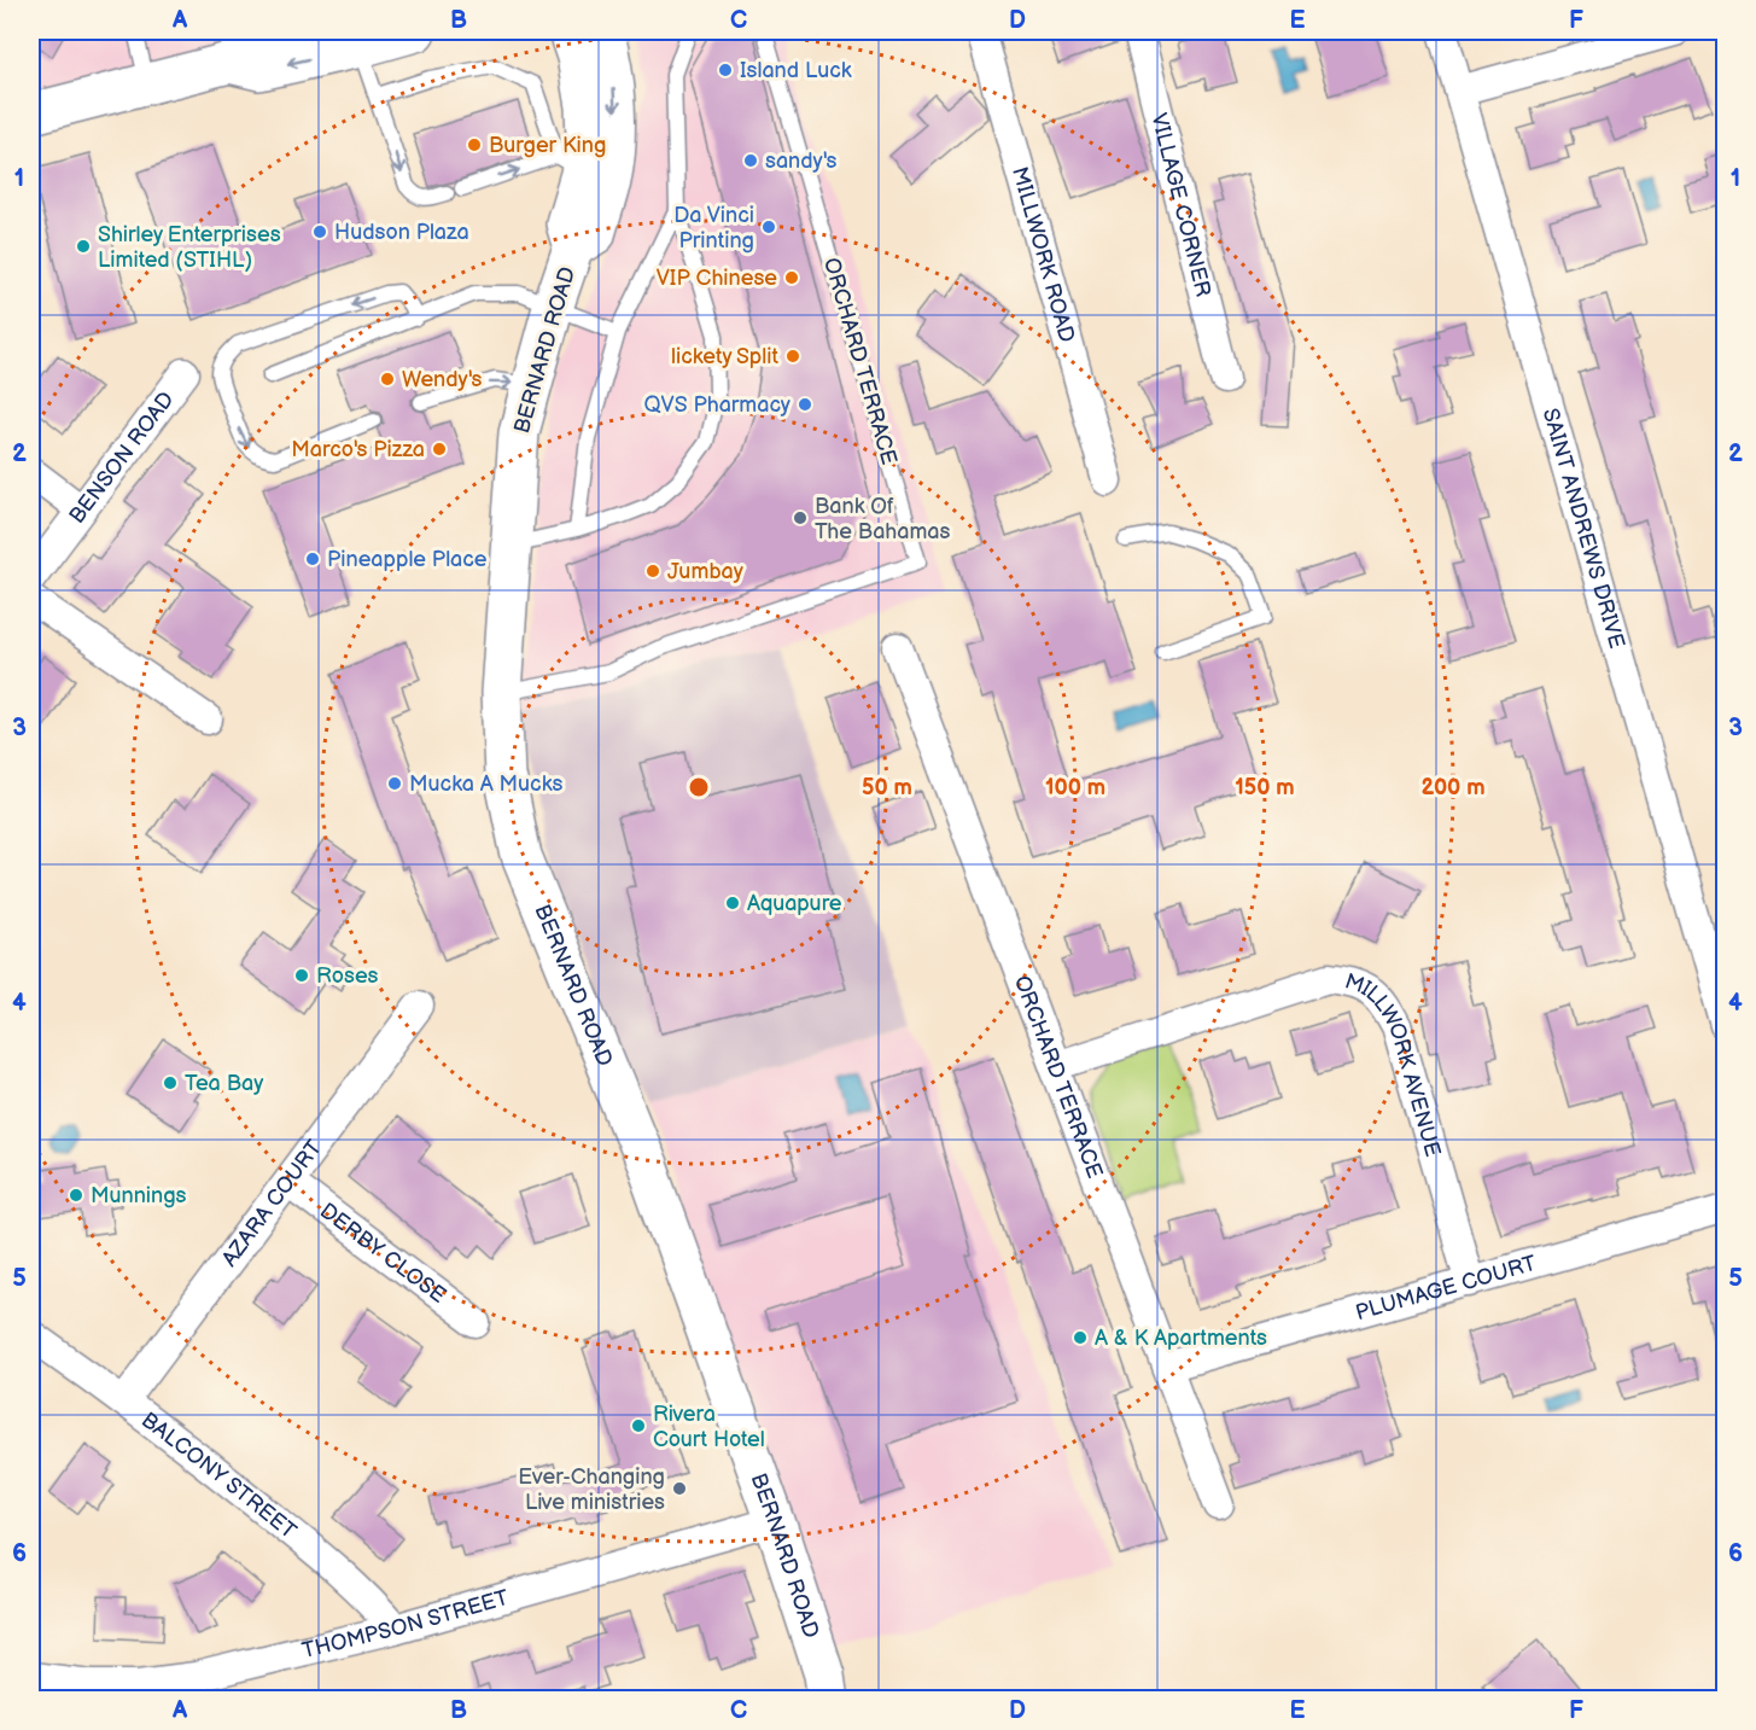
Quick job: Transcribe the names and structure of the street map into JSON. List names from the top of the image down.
{
  "streets": {
    "main road": ["BERNARD ROAD"],
    "street": [
      "VILLAGE CORNER",
      "MILLWORK ROAD",
      "ORCHARD TERRACE",
      "BENSON ROAD",
      "SAINT ANDREWS DRIVE",
      "MILLWORK AVENUE",
      "AZARA COURT",
      "DERBY CLOSE",
      "PLUMAGE COURT",
      "BALCONY STREET",
      "THOMPSON STREET"
    ]
  },
  "crossings": [
    ["BERNARD ROAD", "ORCHARD TERRACE"],
    ["BERNARD ROAD", "THOMPSON STREET"],
    ["ORCHARD TERRACE", "MILLWORK AVENUE"],
    ["ORCHARD TERRACE", "PLUMAGE COURT"],
    ["MILLWORK AVENUE", "PLUMAGE COURT"],
    ["AZARA COURT", "DERBY CLOSE"],
    ["AZARA COURT", "BALCONY STREET"],
    ["BALCONY STREET", "THOMPSON STREET"]
  ],
  "places": [
    "Island Luck",
    "Burger King",
    "sandy's",
    "Da Vinci Printing",
    "Hudson Plaza",
    "Shirley Enterprises Limited (STIHL)",
    "VIP Chinese",
    "lickety Split",
    "Wendy's",
    "QVS Pharmacy",
    "Marco's Pizza",
    "Bank Of The Bahamas",
    "Pineapple Place",
    "Jumbay",
    "Mucka A Mucks",
    "Aquapure",
    "Roses",
    "Tea Bay",
    "Munnings",
    "A & K Apartments",
    "Rivera Court Hotel",
    "Ever-Changing Live ministries"
  ],
  "grid": {
    "columns": [
      "A",
      "B",
      "C",
      "D",
      "E",
      "F"
    ],
    "rows": [
      "1",
      "2",
      "3",
      "4",
      "5",
      "6"
    ]
  },
  "rings": [
    "50 m",
    "100 m",
    "150 m",
    "200 m"
  ]
}
